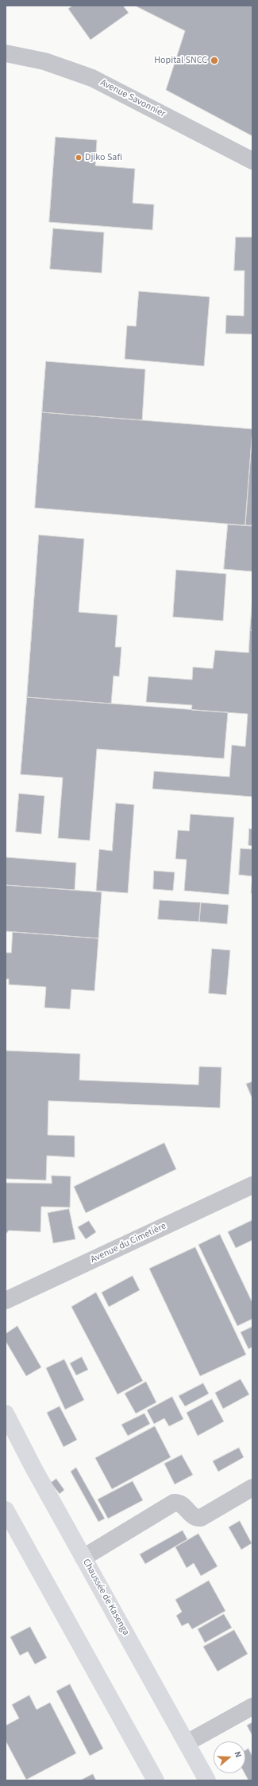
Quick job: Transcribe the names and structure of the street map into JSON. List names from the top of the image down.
{
  "streets": {
    "main road": ["Chaussée de Kasenga"],
    "street": ["Avenue Savonnier", "Avenue du Cimetière"]
  },
  "places": ["Hopital SNCC", "Djiko Safi"],
  "north": "right"
}
